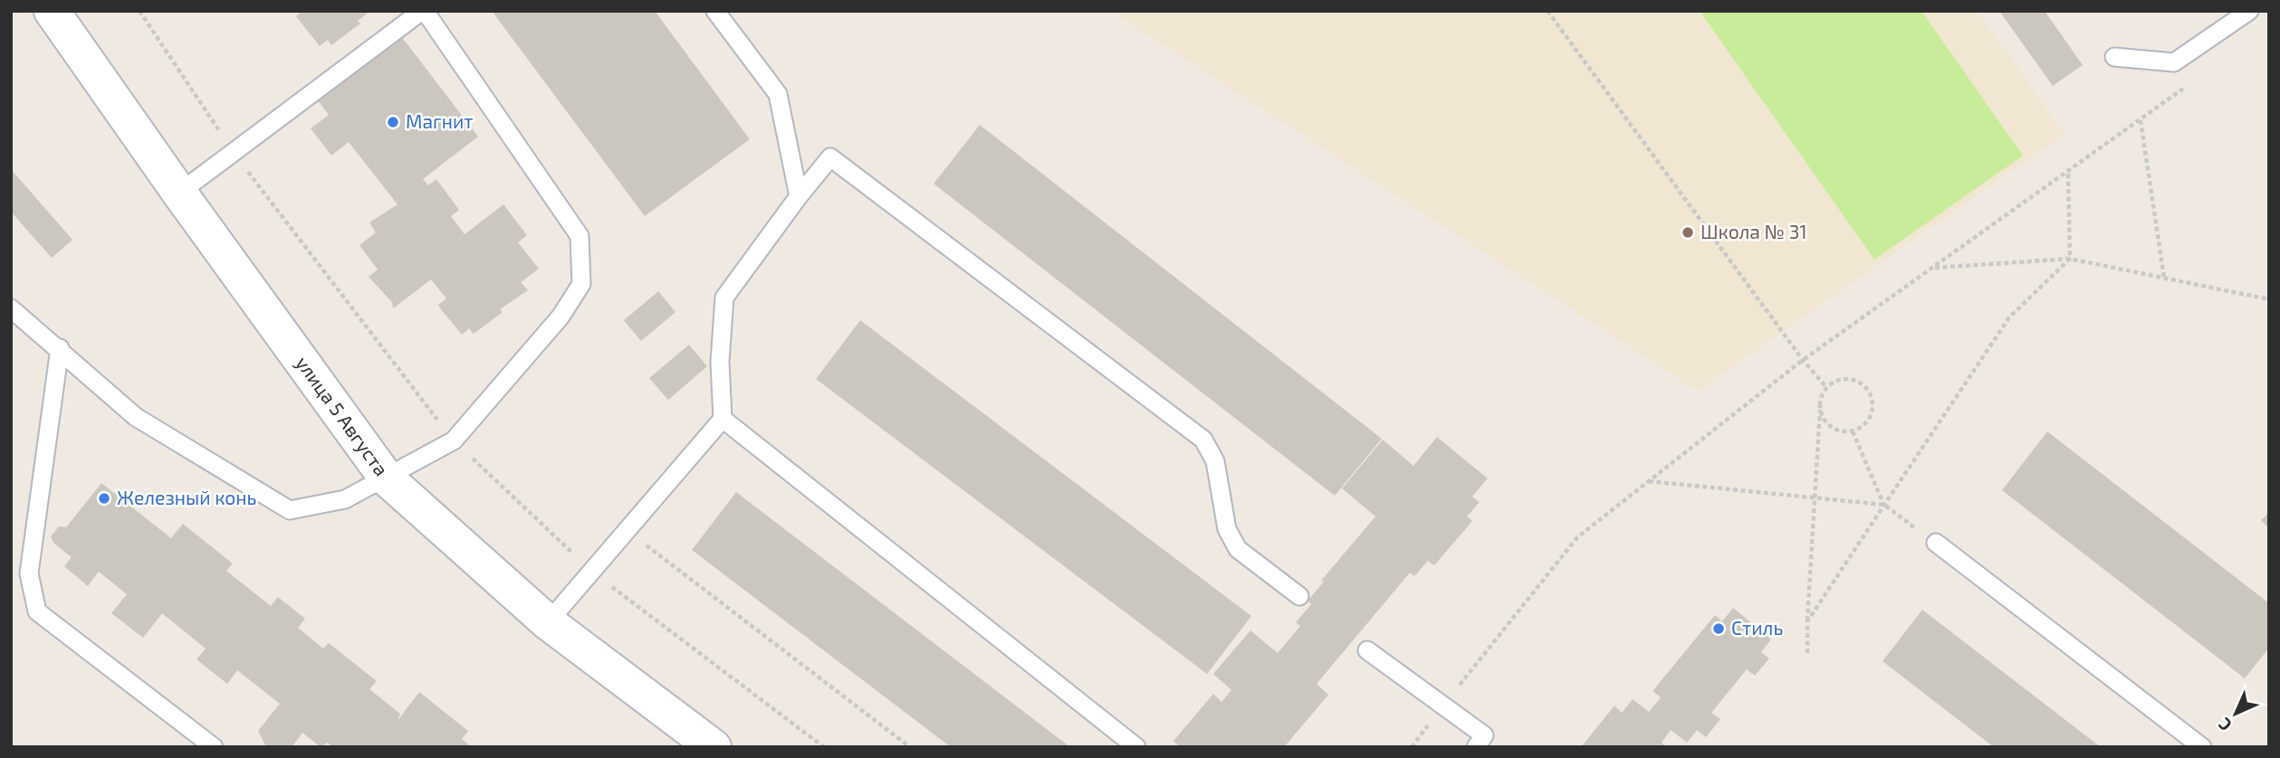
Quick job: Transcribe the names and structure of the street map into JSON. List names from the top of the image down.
{
  "streets": {
    "street": ["улица 5 Августа"]
  },
  "places": [
    "Магнит",
    "Школа № 31",
    "Железный конь",
    "Стиль"
  ],
  "north": "bottom left"
}
